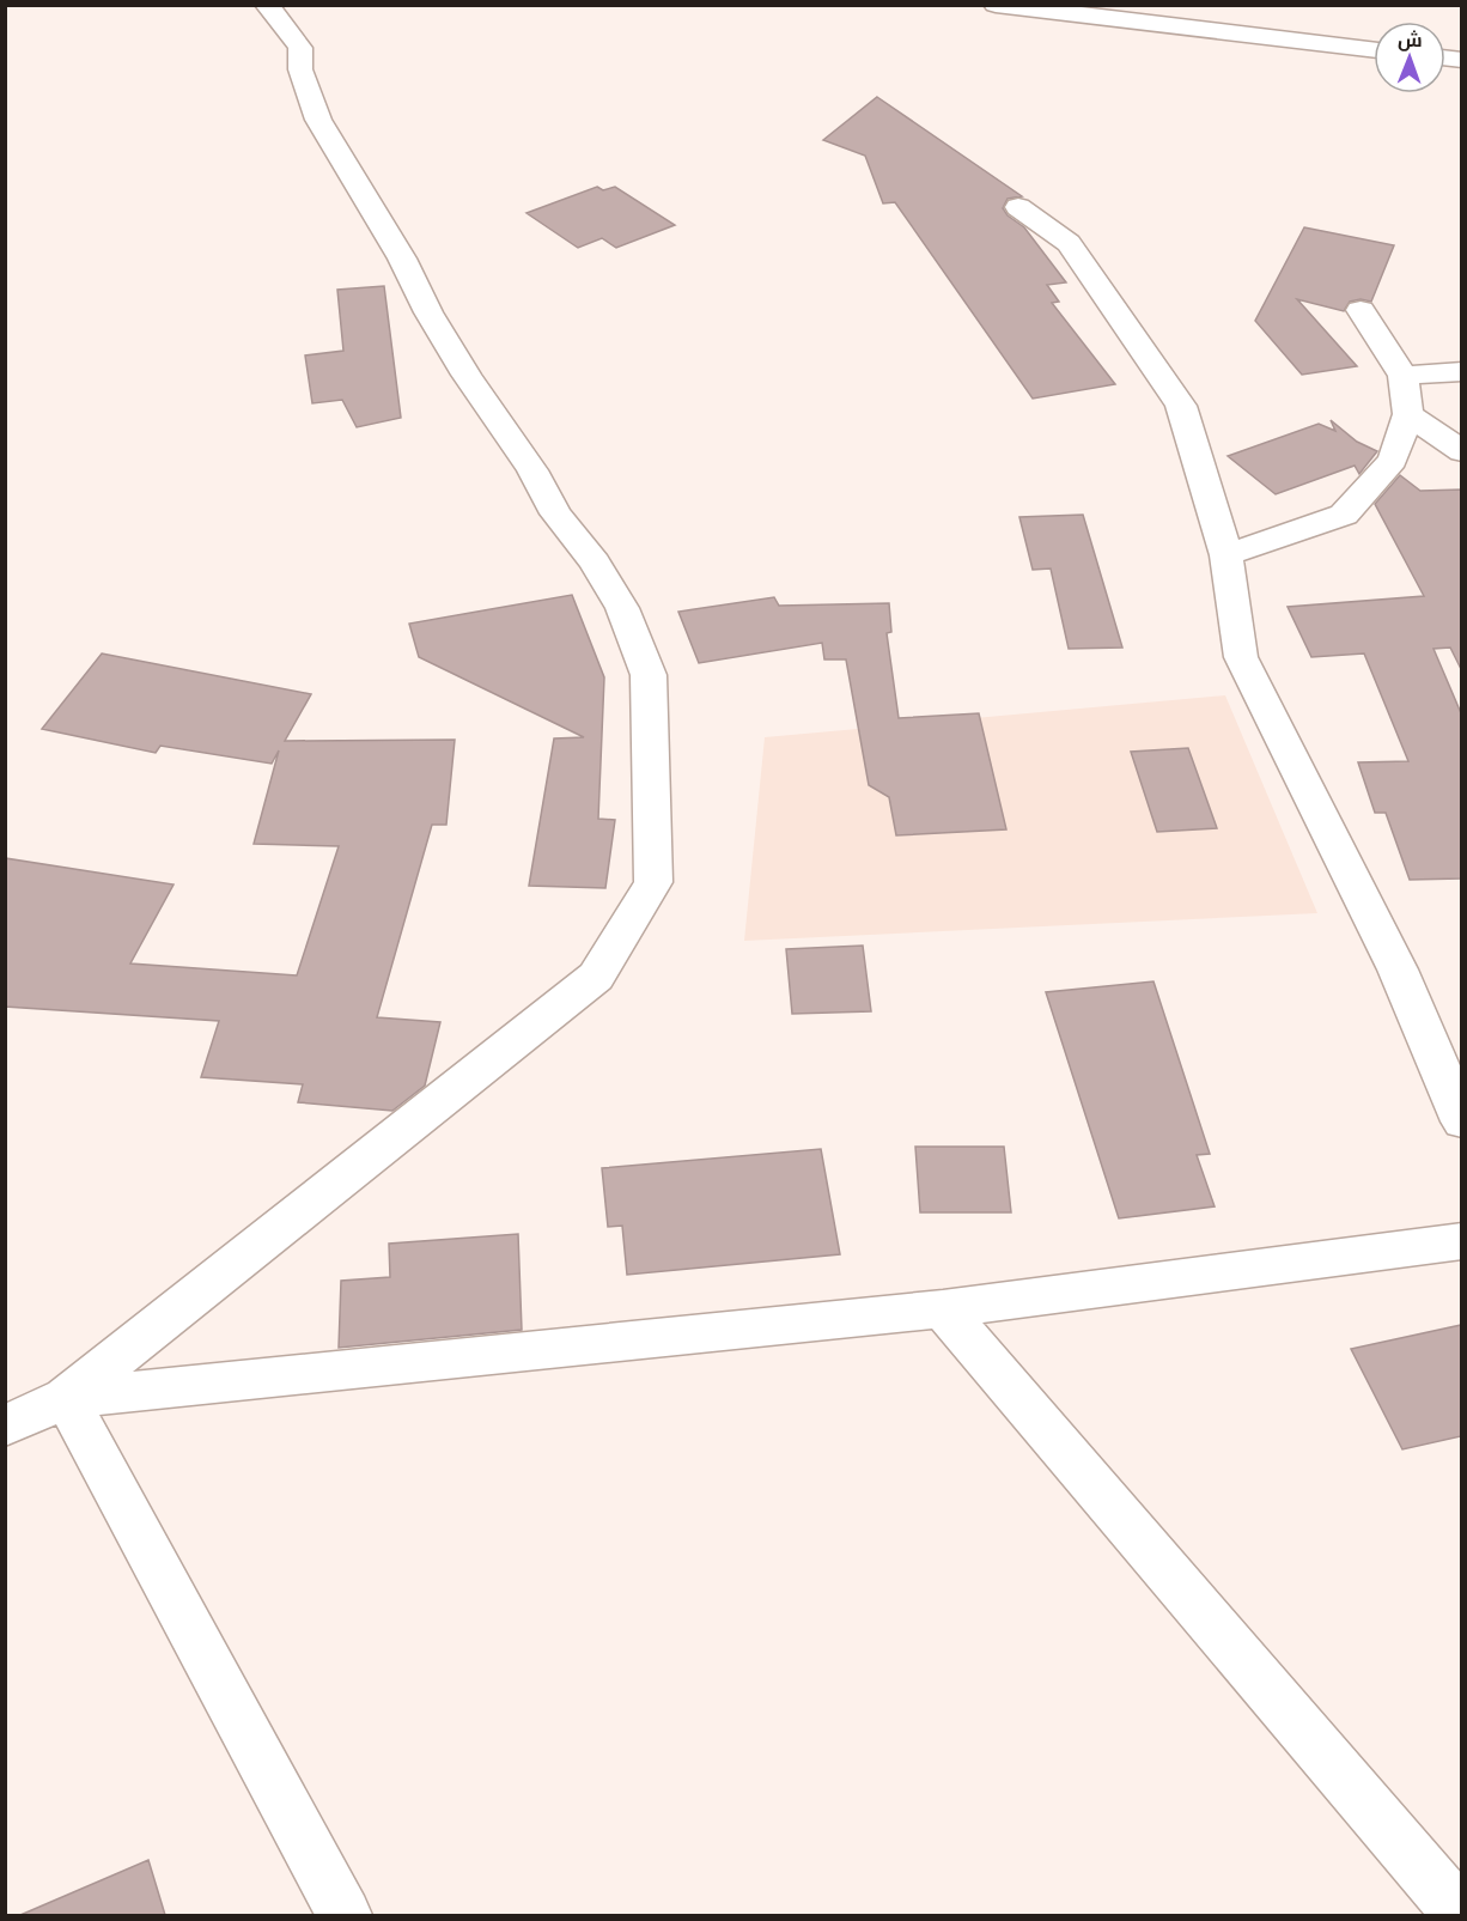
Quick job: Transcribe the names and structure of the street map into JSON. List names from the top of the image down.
{
  "north": "top"
}
